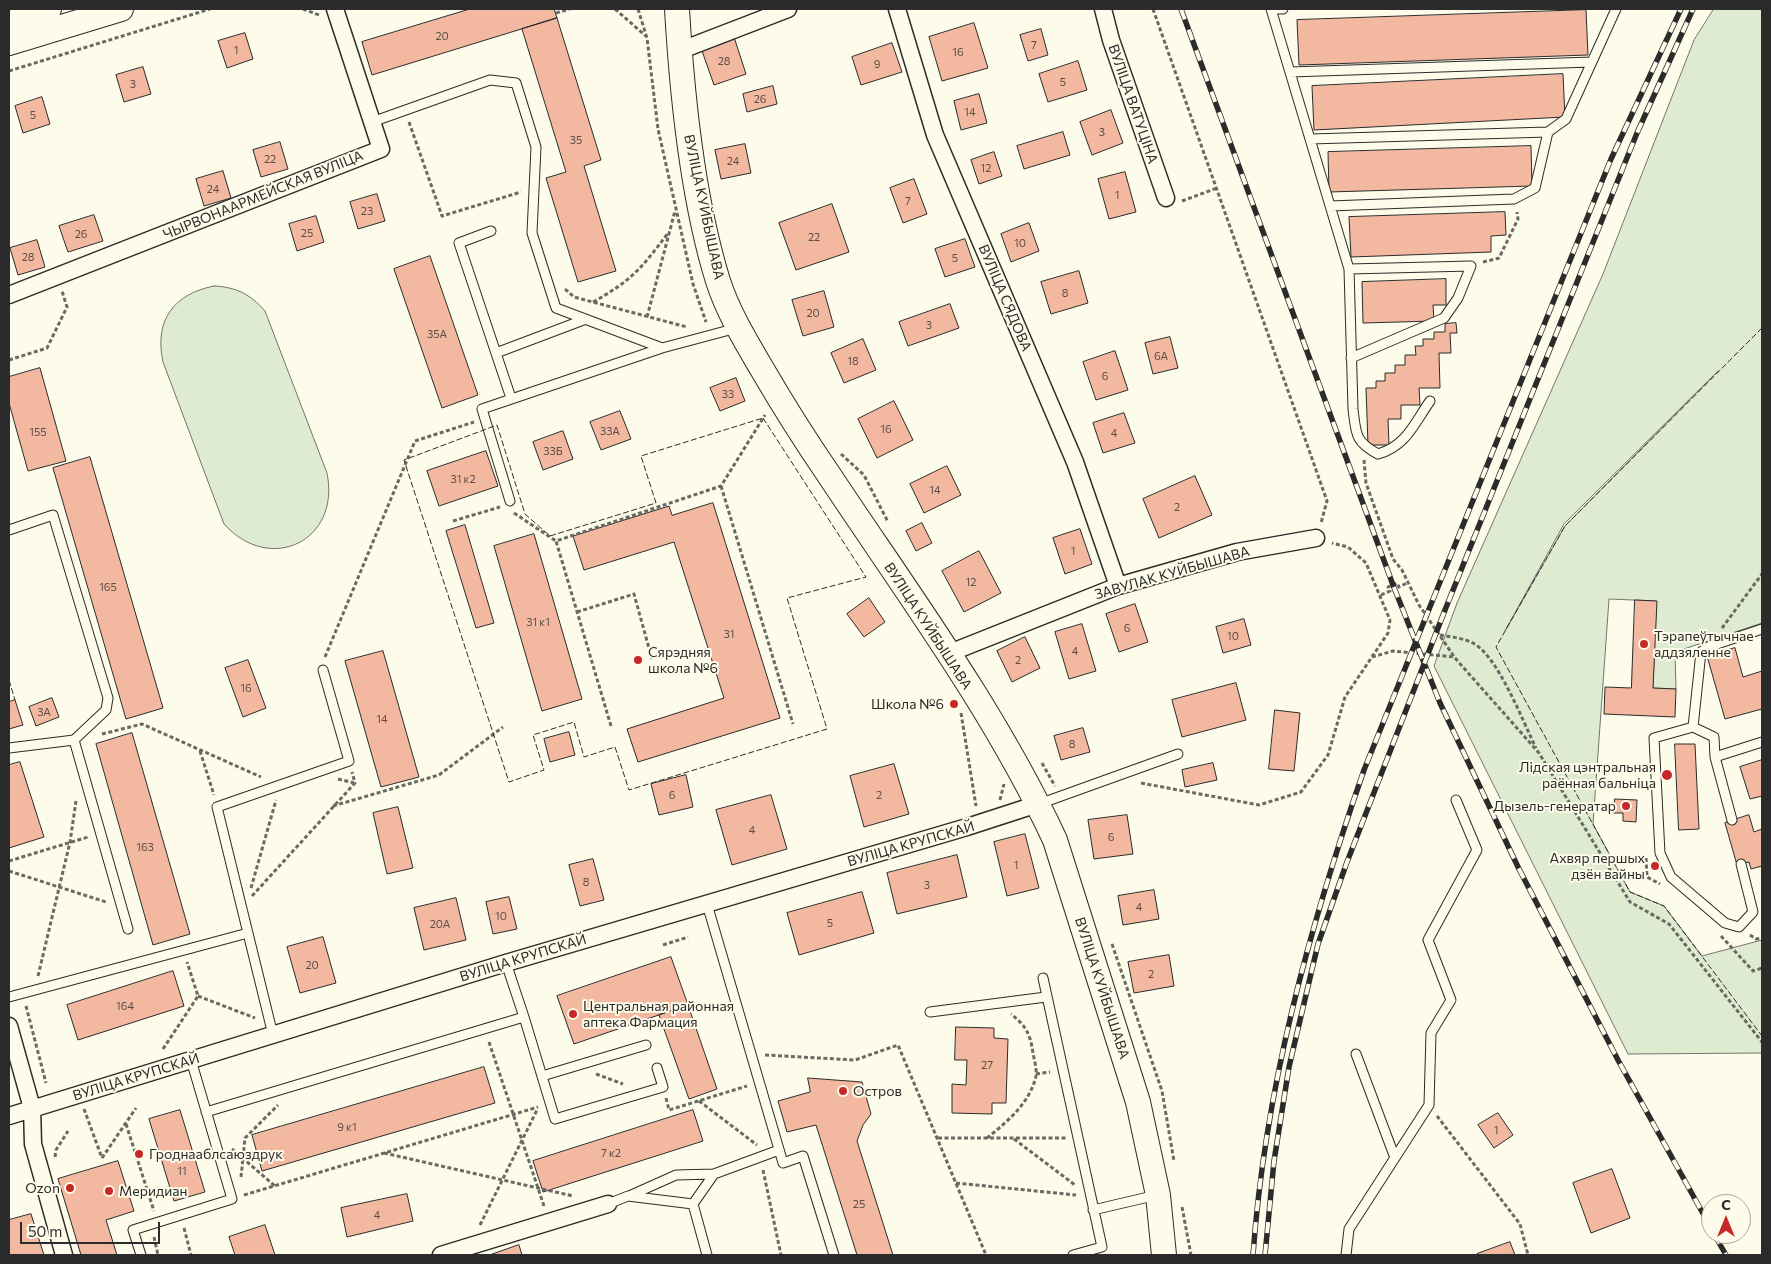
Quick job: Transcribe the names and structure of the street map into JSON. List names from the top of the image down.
{
  "streets": {
    "main road": ["ВУЛІЦА КУЙБЫШАВА"],
    "street": [
      "ВУЛІЦА ВАТУЦІНА",
      "ЧЫРВОНААРМЕЙСКАЯ ВУЛІЦА",
      "ВУЛІЦА СЯДОВА",
      "ЗАВУЛАК КУЙБЫШАВА",
      "ВУЛІЦА КРУПСКАЙ"
    ]
  },
  "crossings": [
    ["ВУЛІЦА КУЙБЫШАВА", "ЗАВУЛАК КУЙБЫШАВА"],
    ["ВУЛІЦА КУЙБЫШАВА", "ВУЛІЦА КРУПСКАЙ"],
    ["ВУЛІЦА СЯДОВА", "ЗАВУЛАК КУЙБЫШАВА"]
  ],
  "places": [
    "Тэрапеўтычнае аддзяленне",
    "Сярэдняя школа №6",
    "Школа №6",
    "Лідская цэнтральная раённая бальніца",
    "Дызель-генератар",
    "Ахвяр першых дзён вайны",
    "Центральная районная аптека Фармация",
    "Остров",
    "Гроднааблсаюздрук",
    "Ozon",
    "Меридиан"
  ],
  "house_numbers": [
    "20",
    "7",
    "1",
    "16",
    "28",
    "9",
    "5",
    "3",
    "26",
    "14",
    "5",
    "3",
    "35",
    "22",
    "24",
    "12",
    "24",
    "1",
    "7",
    "23",
    "25",
    "26",
    "22",
    "10",
    "28",
    "5",
    "8",
    "20",
    "3",
    "35А",
    "6А",
    "18",
    "6",
    "33",
    "16",
    "33А",
    "155",
    "4",
    "33Б",
    "31 к2",
    "14",
    "2",
    "1",
    "12",
    "165",
    "31 к1",
    "6",
    "31",
    "10",
    "4",
    "2",
    "16",
    "3А",
    "14",
    "8",
    "6",
    "2",
    "4",
    "6",
    "163",
    "1",
    "8",
    "3",
    "4",
    "10",
    "5",
    "20А",
    "20",
    "2",
    "164",
    "27",
    "9 к1",
    "1",
    "7 к2",
    "11",
    "25",
    "4"
  ],
  "scale_bar": "50 m",
  "north": "top"
}
